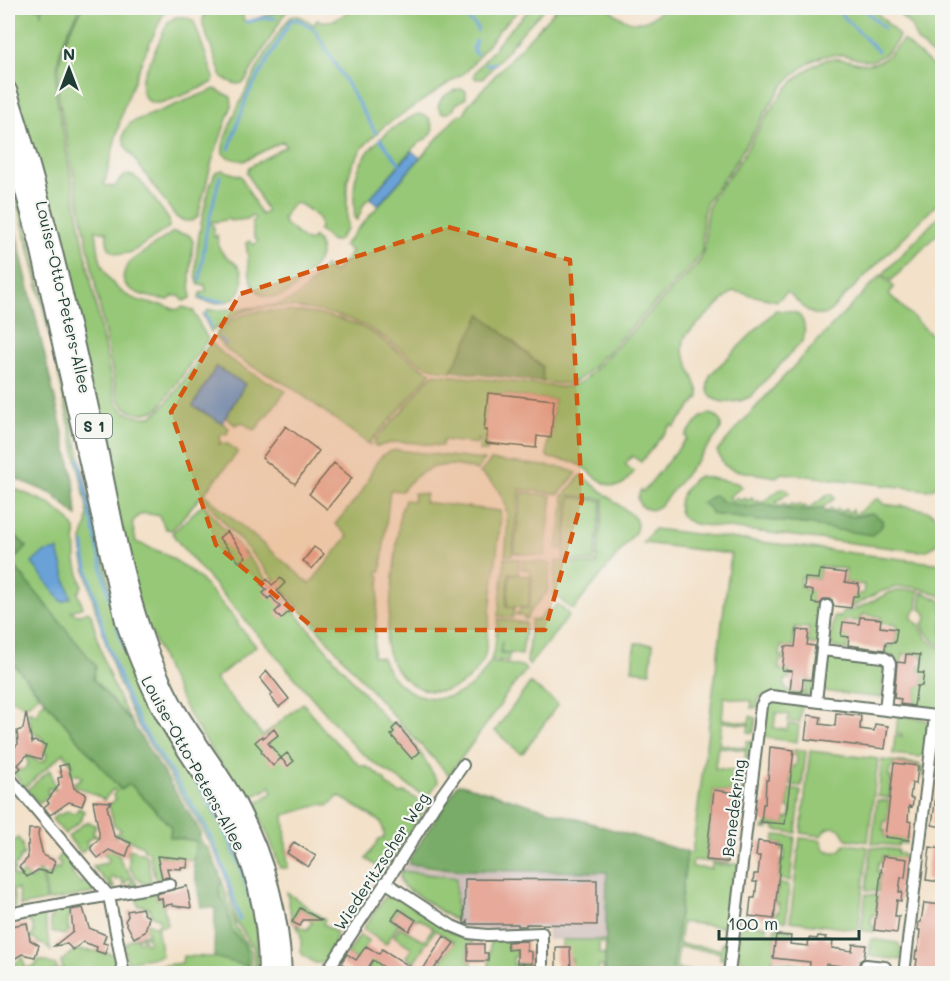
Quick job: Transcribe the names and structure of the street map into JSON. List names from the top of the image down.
{
  "streets": {
    "main road": ["Louise-Otto-Peters-Allee", "S 1"],
    "street": ["Benedekring", "Wiederitzscher Weg"]
  },
  "scale_bar": "100 m",
  "north": "top"
}
